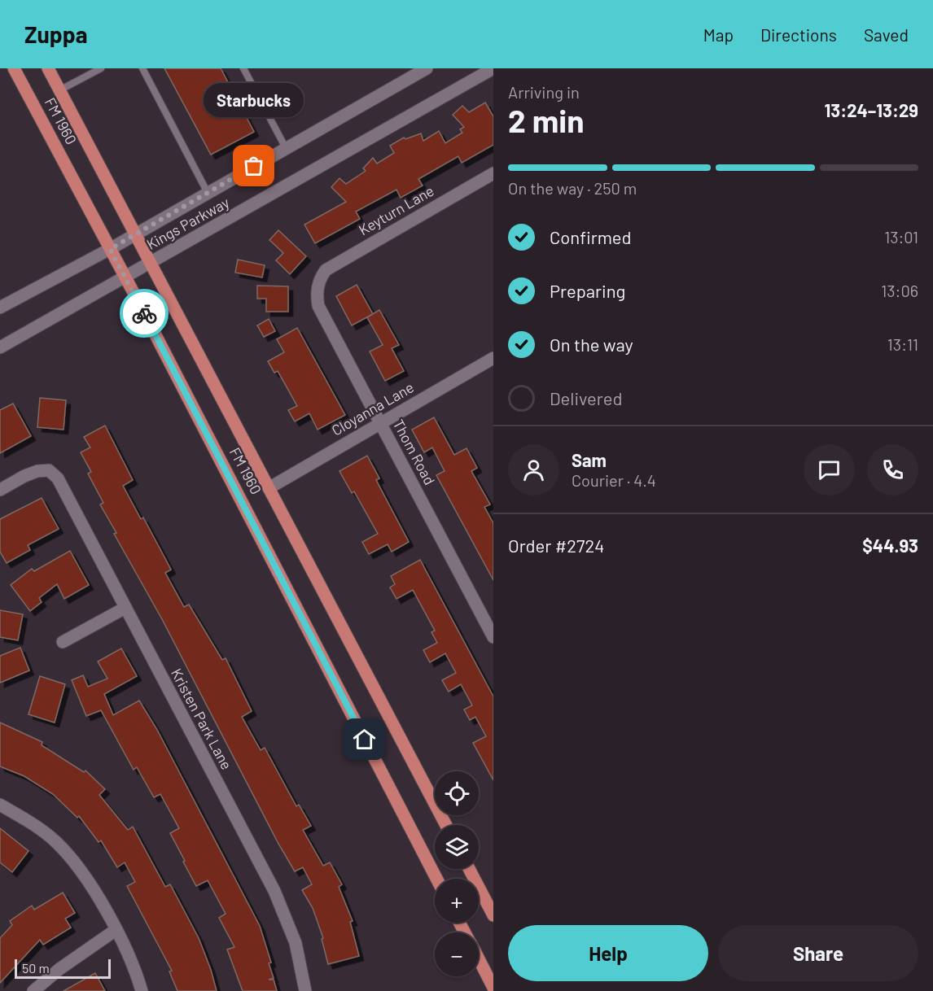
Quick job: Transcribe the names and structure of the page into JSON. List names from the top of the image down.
{
  "streets": {
    "main road": ["FM 1960"],
    "street": [
      "Keyturn Lane",
      "Kings Parkway",
      "Cloyanna Lane",
      "Thom Road",
      "Kristen Park Lane"
    ]
  },
  "crossings": [
    ["FM 1960", "Kings Parkway"],
    ["FM 1960", "Cloyanna Lane"],
    ["Keyturn Lane", "Thom Road"],
    ["Cloyanna Lane", "Thom Road"]
  ],
  "places": ["Starbucks"],
  "scale_bar": "50 m",
  "page": {
    "header": "Zuppa",
    "nav": ["Map", "Directions", "Saved"],
    "heading": ["2 min", "Arriving in", "13:24–13:29"],
    "panel": [
      "Sam",
      "Courier · 4.4",
      "Order #2724",
      "$44.93"
    ],
    "bubble": "Starbucks",
    "bar": "On the way · 250 m",
    "list": [
      ["Confirmed", "13:01"],
      ["Preparing", "13:06"],
      ["On the way", "13:11"],
      "Delivered"
    ],
    "map_buttons": ["+", "−"],
    "buttons": ["Help", "Share"],
    "scale": "50 m"
  }
}
